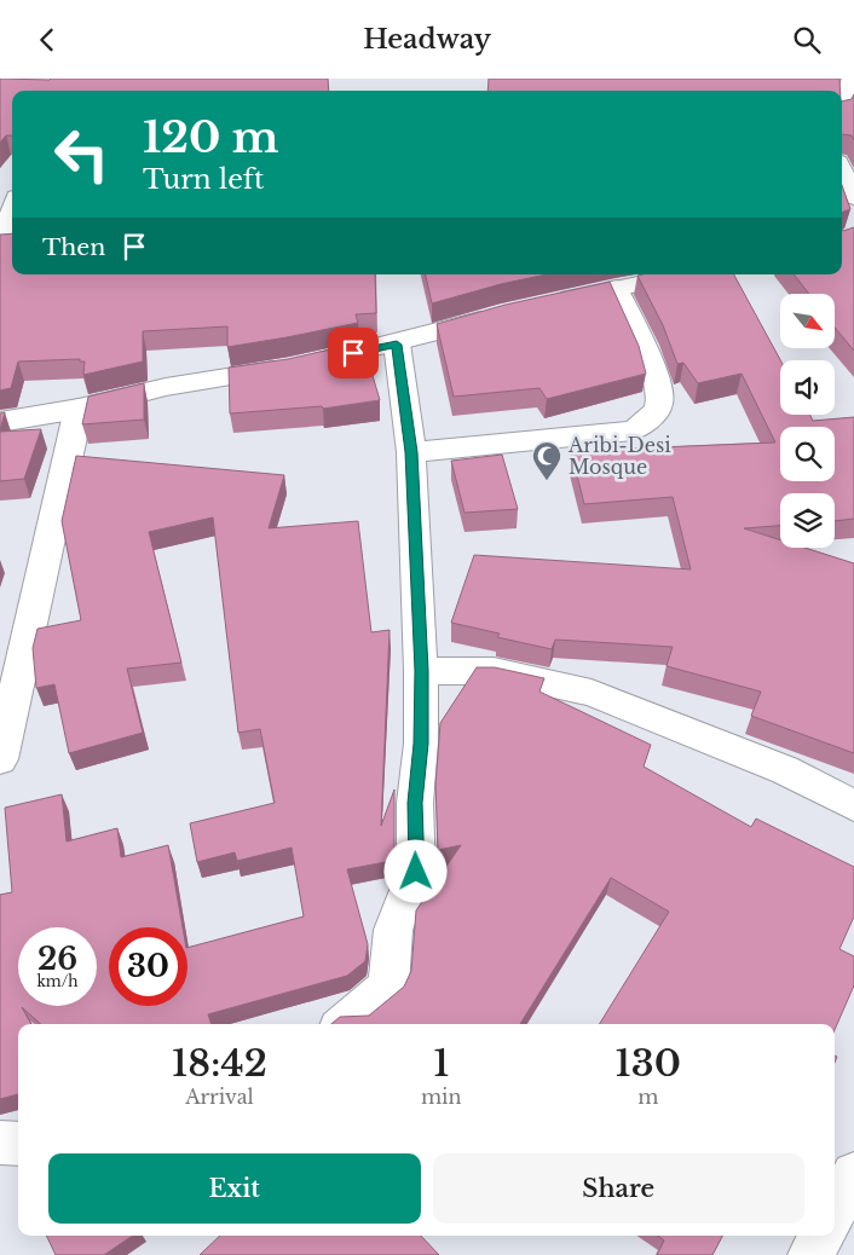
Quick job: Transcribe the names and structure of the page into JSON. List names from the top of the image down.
{
  "places": {
    "mosque": ["Aribi-Desi Mosque"]
  },
  "north": "bottom right",
  "page": {
    "header": "Headway",
    "turn": ["120 m", "Turn left"],
    "then": "Then",
    "speed": "26 km/h",
    "limit": "30",
    "eta": [
      "18:42",
      "Arrival",
      "1",
      "min",
      "130",
      "m"
    ],
    "buttons": ["Exit", "Share"]
  }
}
